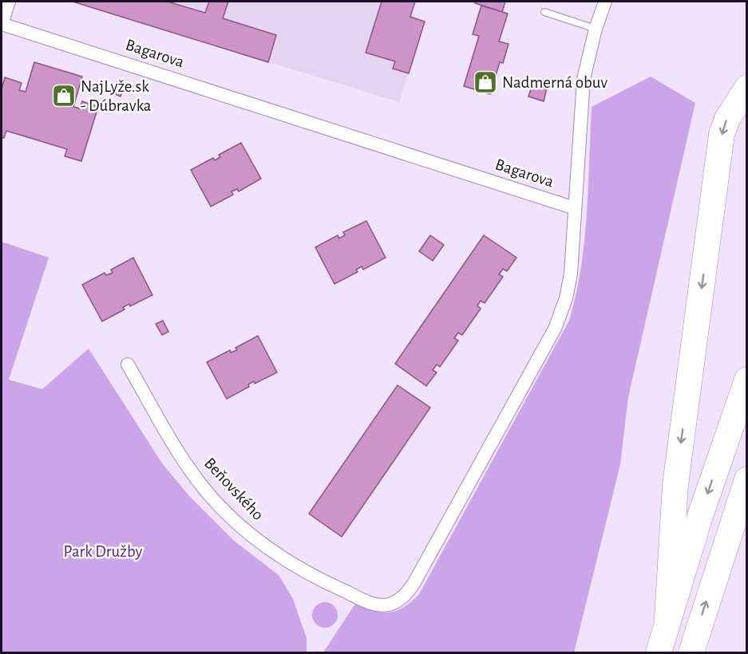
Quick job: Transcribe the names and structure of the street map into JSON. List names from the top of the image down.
{
  "streets": {
    "street": ["Bagarova", "Beňovského"]
  },
  "crossings": [
    ["Bagarova", "Beňovského"]
  ],
  "parks": ["Park Družby"],
  "places": {
    "shop": ["Nadmerná obuv", "NajLyže.sk - Dúbravka"]
  }
}
